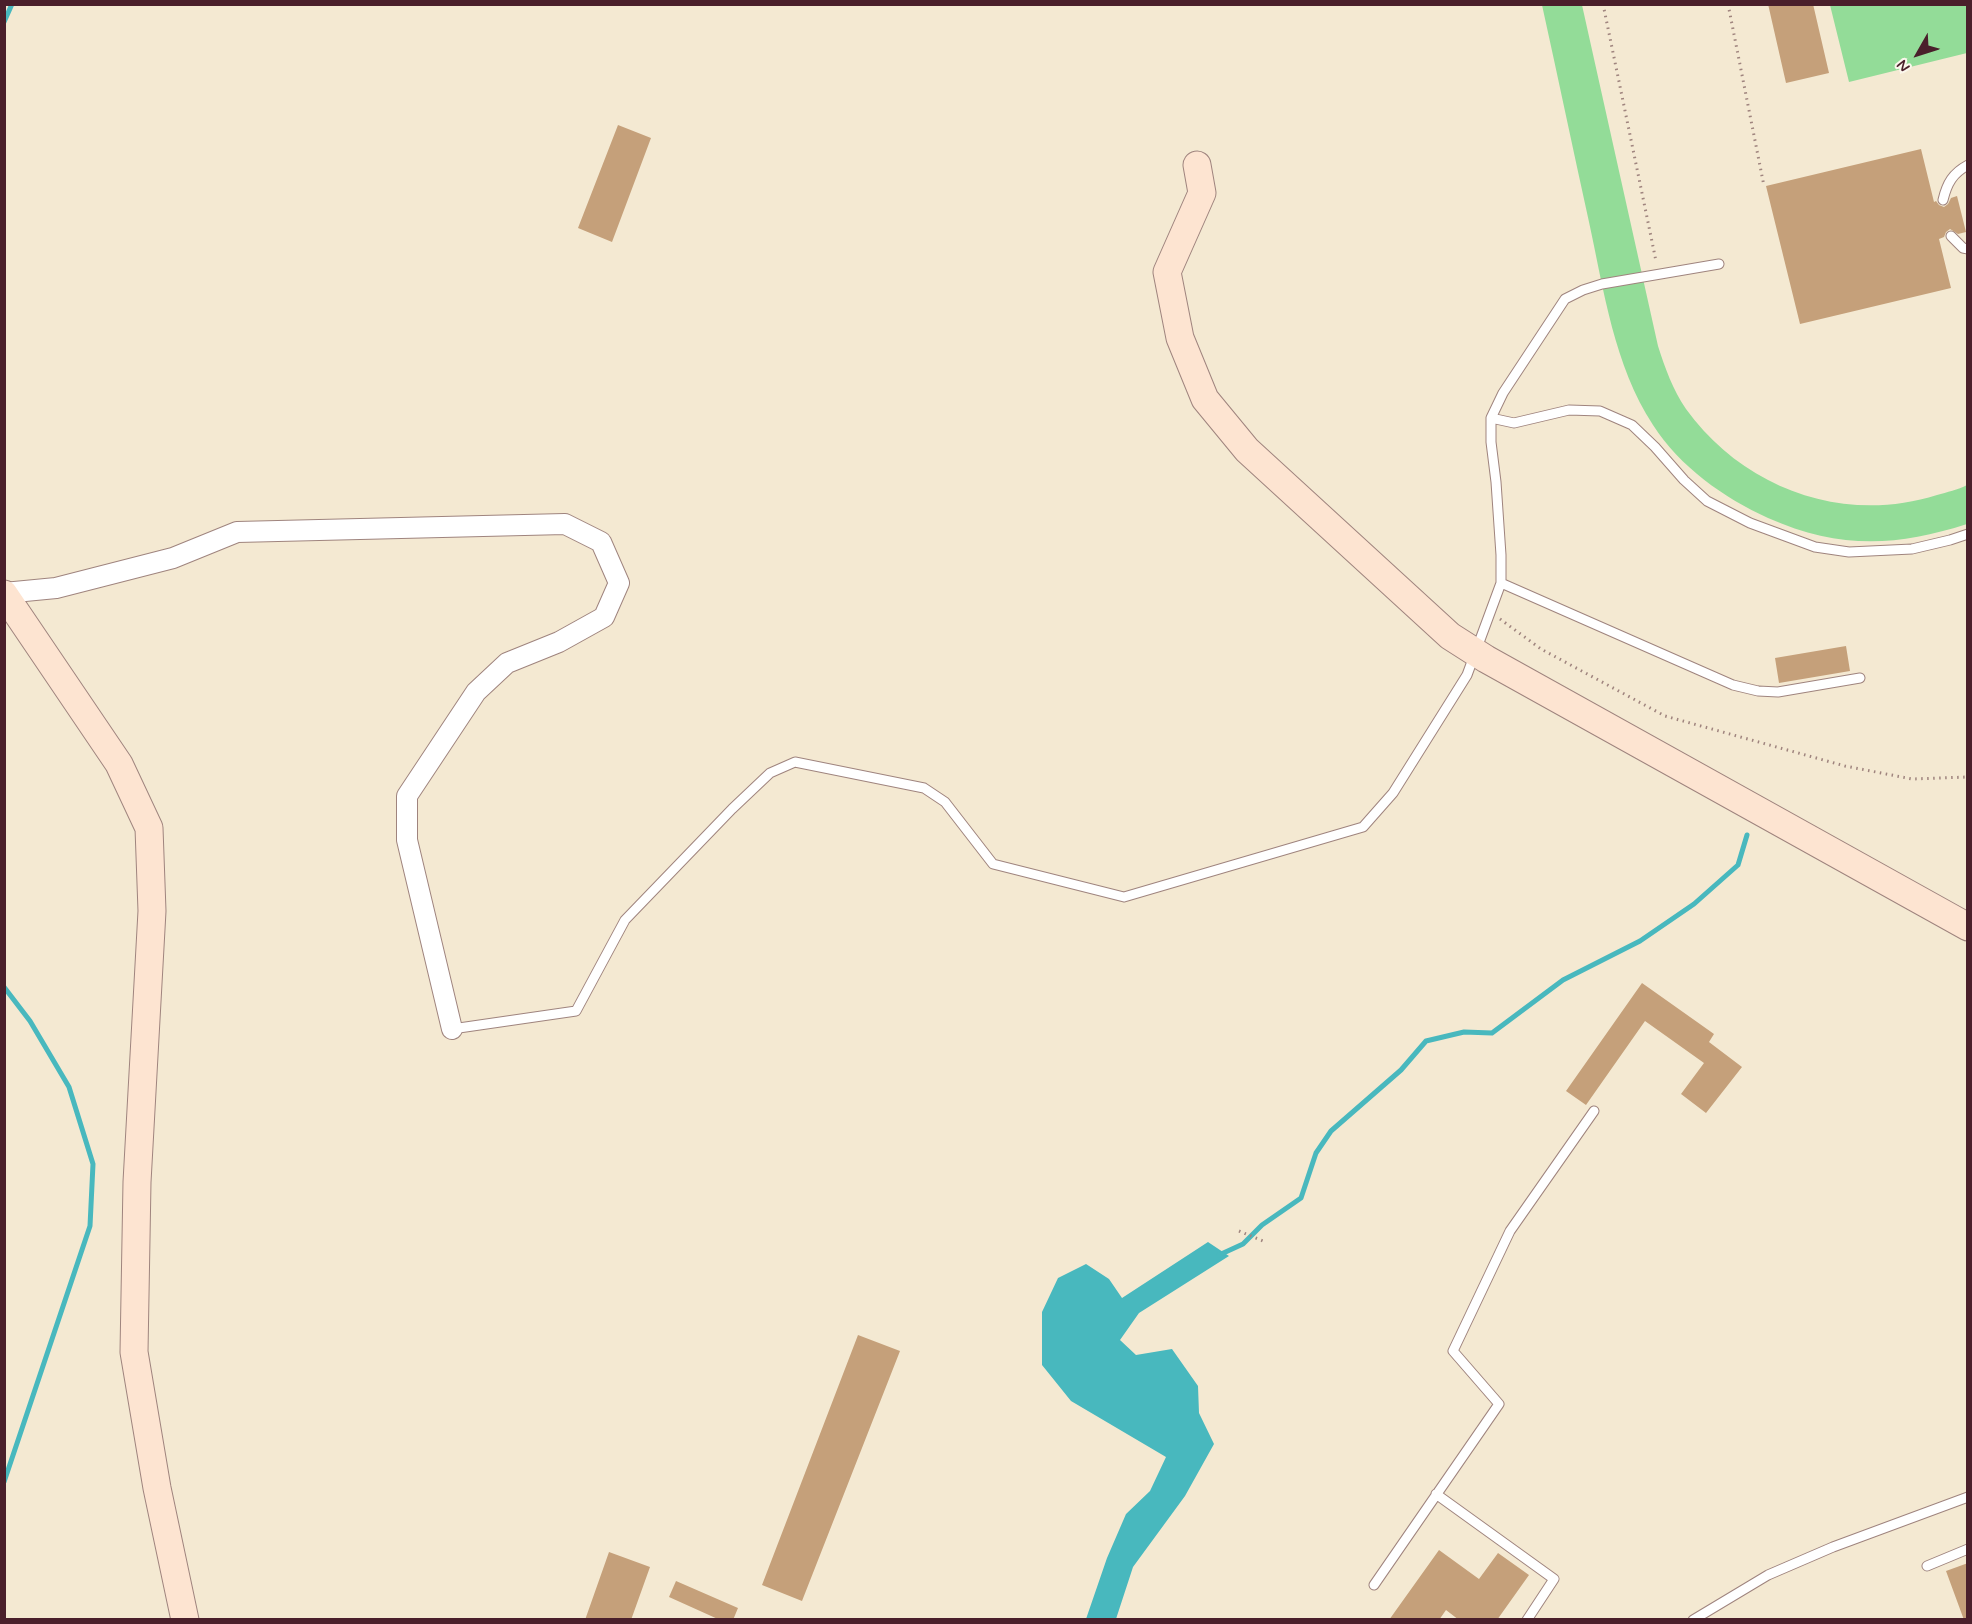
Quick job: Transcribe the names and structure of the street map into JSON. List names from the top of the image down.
{
  "north": "bottom left"
}
